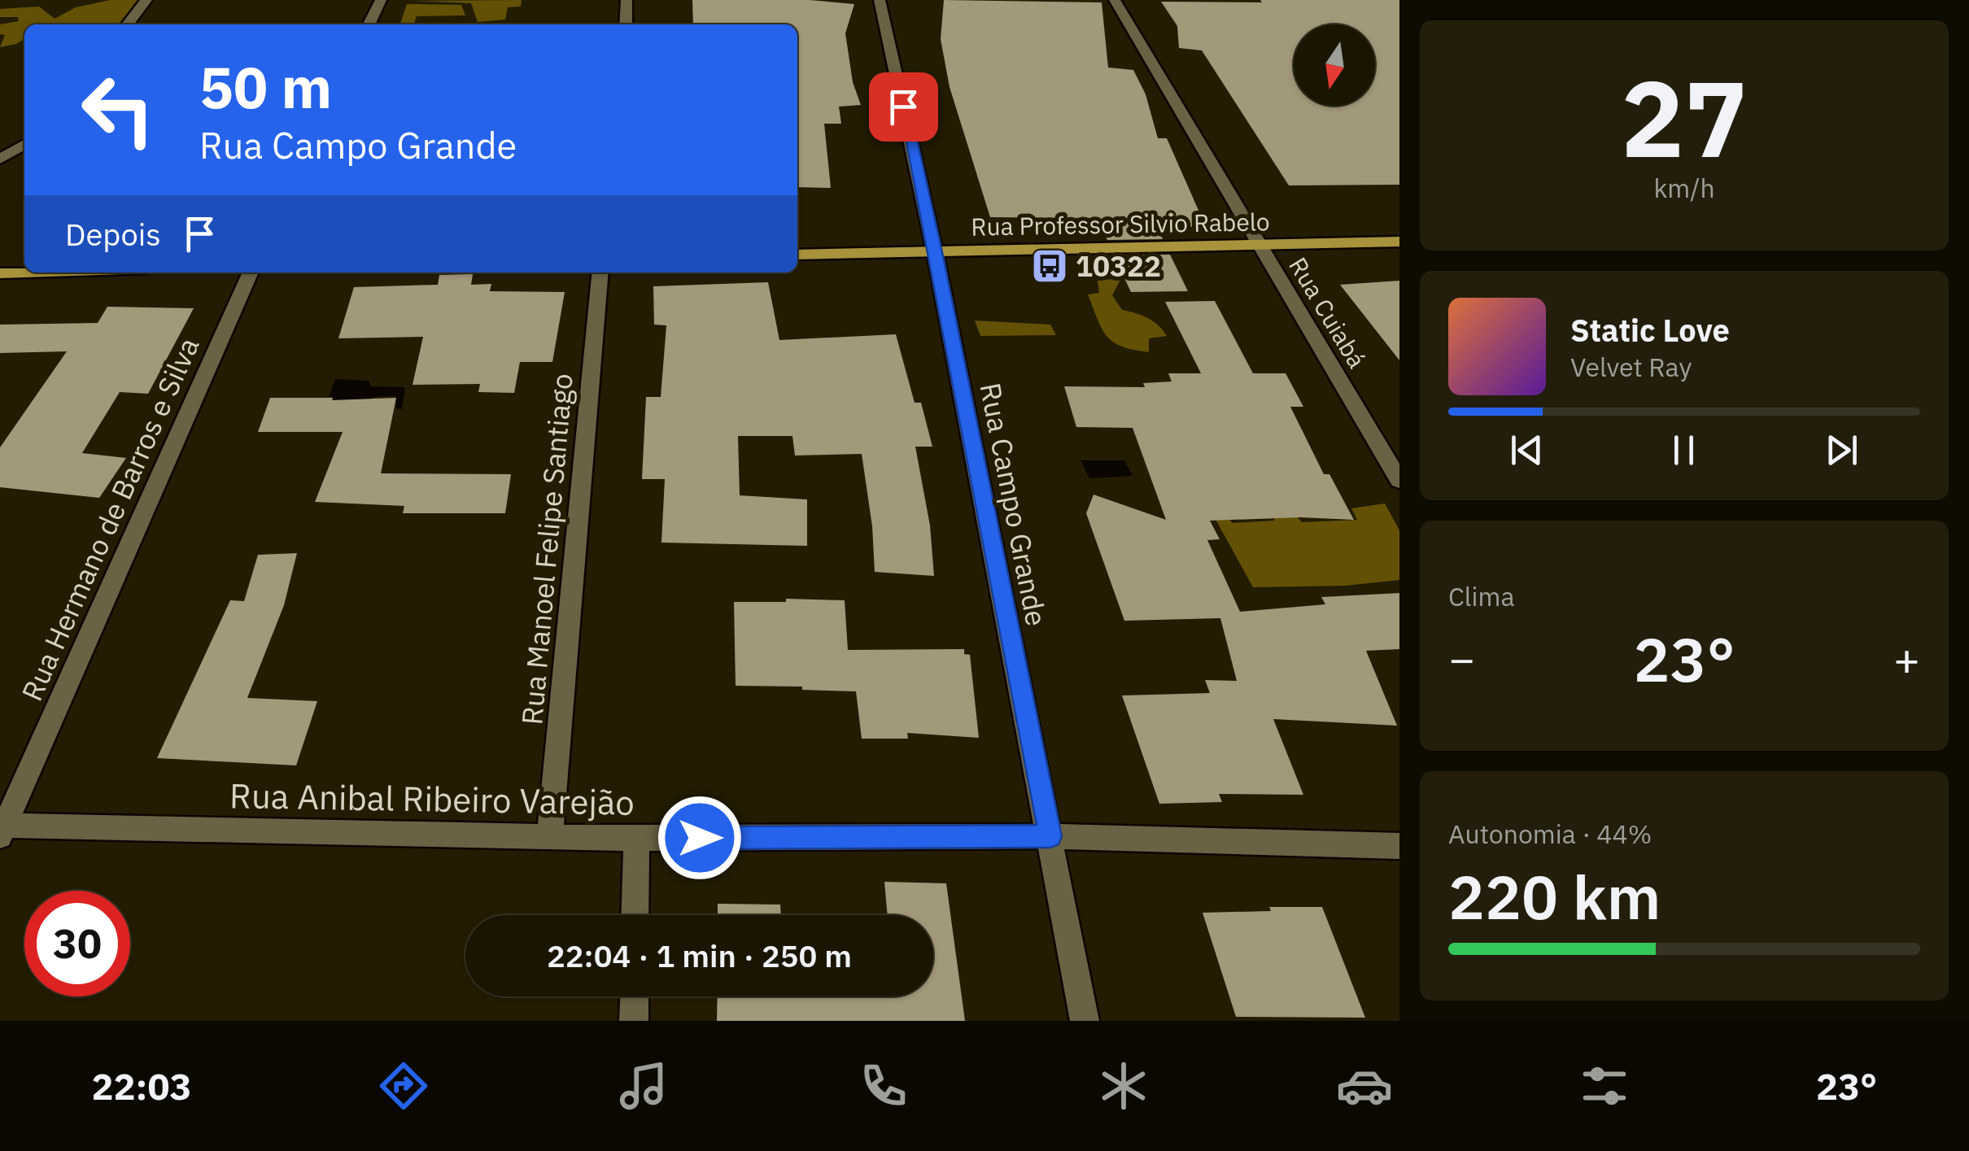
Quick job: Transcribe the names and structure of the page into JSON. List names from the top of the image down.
{
  "streets": {
    "main road": ["Rua Professor Silvio Rabelo"],
    "street": [
      "Rua Cuiabá",
      "Rua Campo Grande",
      "Rua Hermano de Barros e Silva",
      "Rua Manoel Felipe Santiago",
      "Rua Anibal Ribeiro Varejão"
    ]
  },
  "crossings": [
    ["Rua Professor Silvio Rabelo", "Rua Cuiabá"],
    ["Rua Professor Silvio Rabelo", "Rua Campo Grande"],
    ["Rua Campo Grande", "Rua Anibal Ribeiro Varejão"],
    ["Rua Hermano de Barros e Silva", "Rua Anibal Ribeiro Varejão"],
    ["Rua Manoel Felipe Santiago", "Rua Anibal Ribeiro Varejão"]
  ],
  "places": {
    "bus stop": ["10322"]
  },
  "north": "bottom",
  "page": {
    "tile": [
      ["27", "km/h"],
      "Clima",
      ["Autonomia · 44%", "220 km"]
    ],
    "turn": ["50 m", "Rua Campo Grande"],
    "then": "Depois",
    "song": ["Static Love", "Velvet Ray"],
    "heat": ["−", "23°", "+"],
    "limit": "30",
    "trip": "22:04 · 1 min · 250 m",
    "tabs": ["22:03", "23°"]
  }
}
